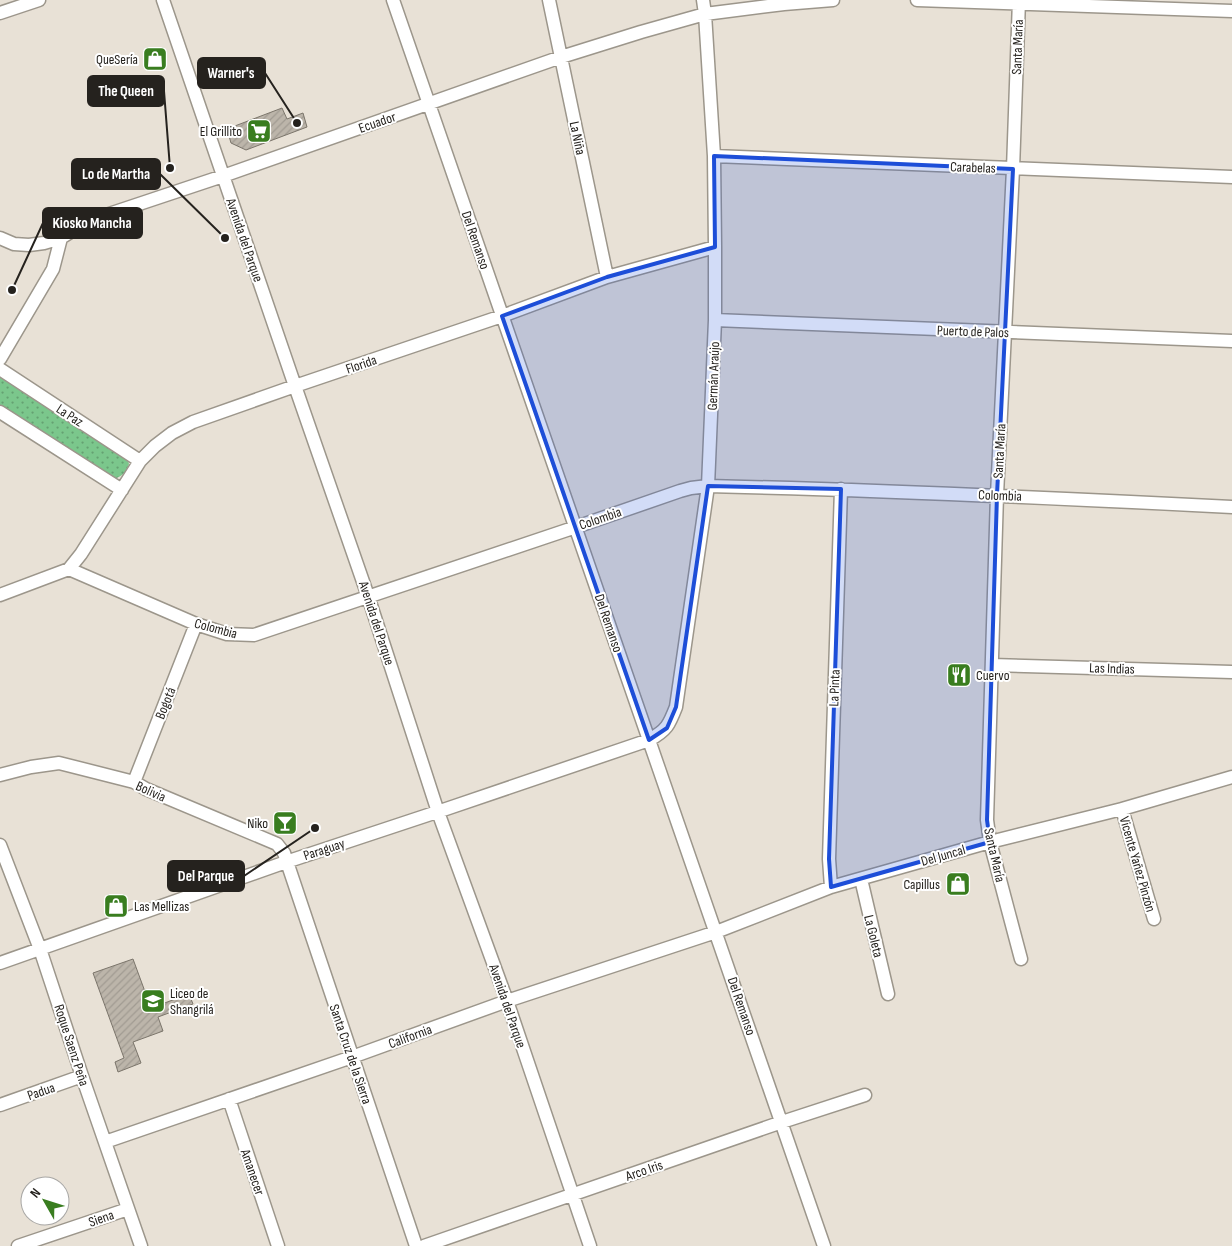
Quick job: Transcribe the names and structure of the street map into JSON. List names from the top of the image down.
{
  "streets": {
    "street": [
      "Santa María",
      "Ecuador",
      "La Niña",
      "Carabelas",
      "Avenida del Parque",
      "Del Remanso",
      "Puerto de Palos",
      "Florida",
      "Germán Araújo",
      "La Paz",
      "Colombia",
      "Las Indias",
      "La Pinta",
      "Bogotá",
      "Bolivia",
      "Paraguay",
      "Del Juncal",
      "Vicente Yañez Pinzón",
      "La Goleta",
      "California",
      "Roque Saenz Peña",
      "Santa Cruz de la Sierra",
      "Padua",
      "Arco Iris",
      "Amanecer",
      "Siena"
    ]
  },
  "crossings": [
    ["Santa María", "Carabelas"],
    ["Santa María", "Puerto de Palos"],
    ["Santa María", "Colombia"],
    ["Santa María", "Las Indias"],
    ["Santa María", "Del Juncal"],
    ["Ecuador", "La Niña"],
    ["Ecuador", "Avenida del Parque"],
    ["Ecuador", "Del Remanso"],
    ["Ecuador", "Germán Araújo"],
    ["La Niña", "Florida"],
    ["Carabelas", "Germán Araújo"],
    ["Avenida del Parque", "Florida"],
    ["Avenida del Parque", "Colombia"],
    ["Avenida del Parque", "Paraguay"],
    ["Avenida del Parque", "California"],
    ["Avenida del Parque", "Arco Iris"],
    ["Del Remanso", "Florida"],
    ["Del Remanso", "Germán Araújo"],
    ["Del Remanso", "Colombia"],
    ["Del Remanso", "Paraguay"],
    ["Del Remanso", "Del Juncal"],
    ["Del Remanso", "California"],
    ["Del Remanso", "Arco Iris"],
    ["Puerto de Palos", "Germán Araújo"],
    ["Florida", "Germán Araújo"],
    ["Florida", "La Paz"],
    ["Florida", "Colombia"],
    ["Germán Araújo", "Colombia"],
    ["Germán Araújo", "Paraguay"],
    ["Colombia", "La Pinta"],
    ["Colombia", "Bogotá"],
    ["La Pinta", "Del Juncal"],
    ["Bogotá", "Bolivia"],
    ["Bolivia", "Paraguay"],
    ["Bolivia", "Santa Cruz de la Sierra"],
    ["Paraguay", "Roque Saenz Peña"],
    ["Paraguay", "Santa Cruz de la Sierra"],
    ["Del Juncal", "Vicente Yañez Pinzón"],
    ["Del Juncal", "La Goleta"],
    ["Del Juncal", "California"],
    ["California", "Roque Saenz Peña"],
    ["California", "Santa Cruz de la Sierra"],
    ["California", "Amanecer"],
    ["Roque Saenz Peña", "Padua"],
    ["Roque Saenz Peña", "Siena"]
  ],
  "places": {
    "shop": ["QueSería", "Capillus", "Las Mellizas"],
    "other": [
      "Warner's",
      "The Queen",
      "Lo de Martha",
      "Kiosko Mancha",
      "Del Parque"
    ],
    "supermarket": ["El Grillito"],
    "restaurant": ["Cuervo"],
    "bar": ["Niko"],
    "school or university": ["Liceo de Shangrilá"]
  },
  "north": "top left"
}
